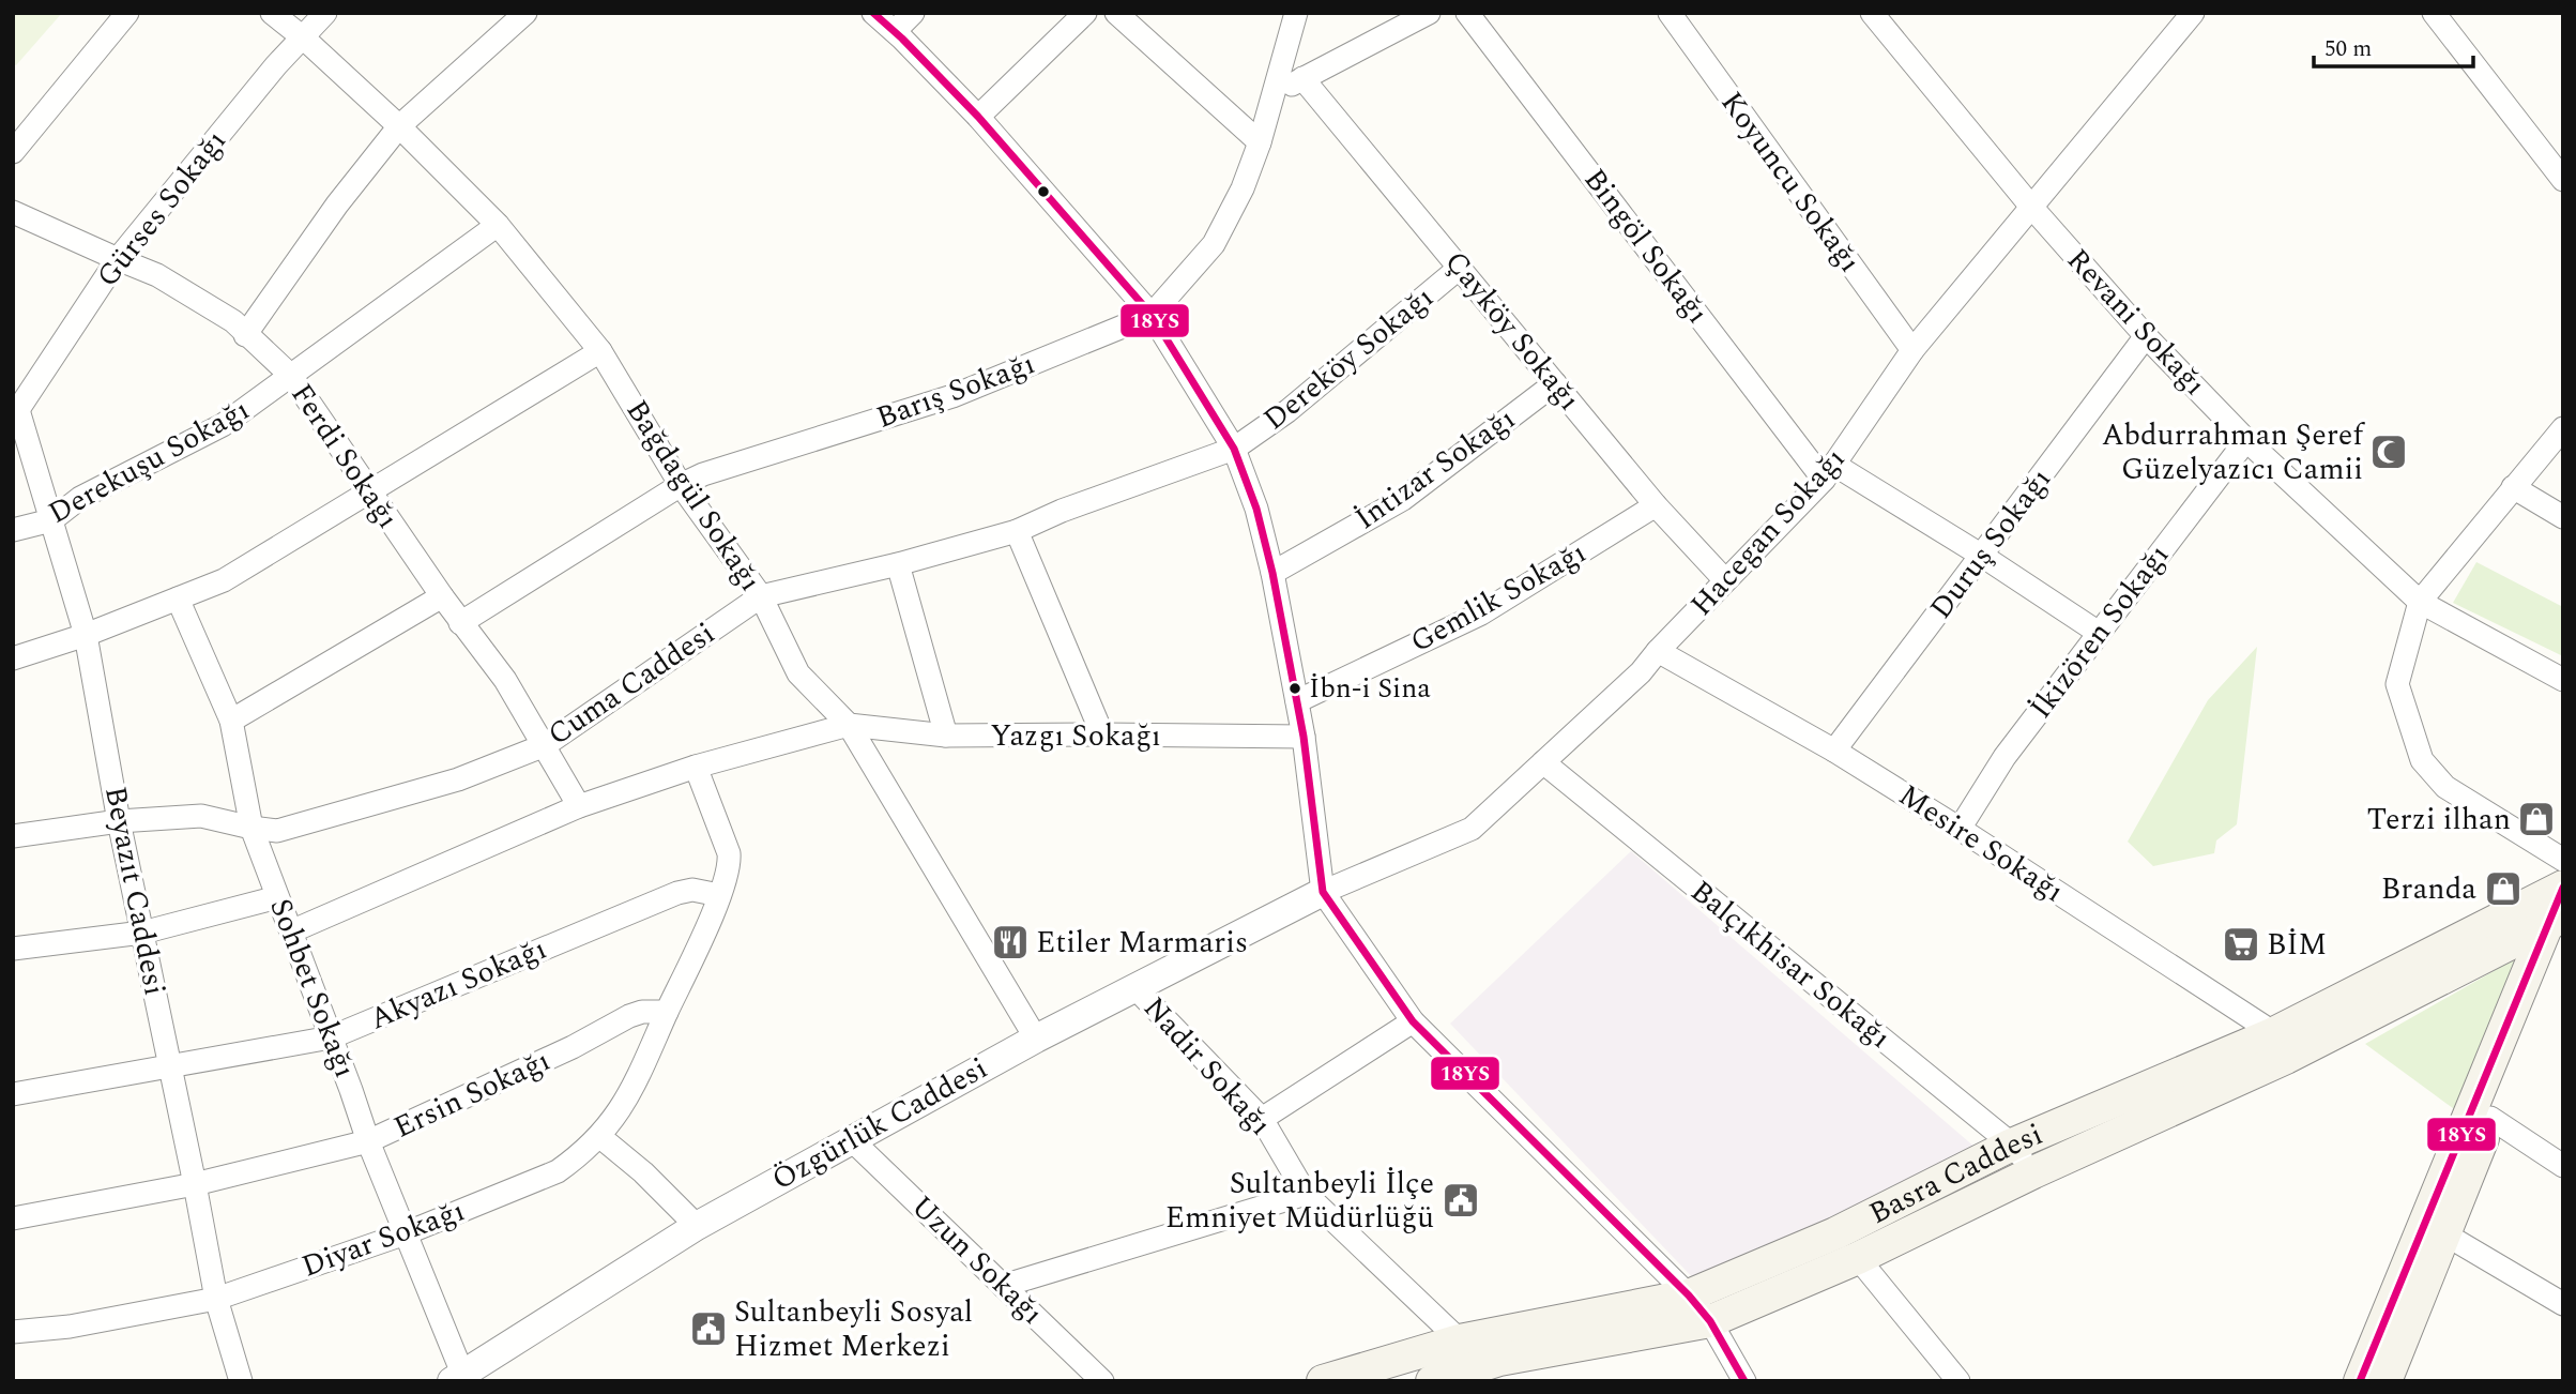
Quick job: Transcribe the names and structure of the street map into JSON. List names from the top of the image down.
{
  "streets": {
    "main road": ["Basra Caddesi"],
    "street": [
      "Koyuncu Sokağı",
      "Gürses Sokağı",
      "Bingöl Sokağı",
      "Revani Sokağı",
      "Çayköy Sokağı",
      "Dereköy Sokağı",
      "Barış Sokağı",
      "Ferdi Sokağı",
      "Derekuşu Sokağı",
      "İntizar Sokağı",
      "Bağdagül Sokağı",
      "Hacegan Sokağı",
      "Duruş Sokağı",
      "Gemlik Sokağı",
      "İkizören Sokağı",
      "Cuma Caddesi",
      "Yazgı Sokağı",
      "Mesire Sokağı",
      "Beyazıt Caddesi",
      "Balçıkhisar Sokağı",
      "Akyazı Sokağı",
      "Sohbet Sokağı",
      "Nadir Sokağı",
      "Ersin Sokağı",
      "Özgürlük Caddesi",
      "Diyar Sokağı",
      "Uzun Sokağı"
    ]
  },
  "crossings": [
    ["Koyuncu Sokağı", "Hacegan Sokağı"],
    ["Gürses Sokağı", "Ferdi Sokağı"],
    ["Gürses Sokağı", "Bağdagül Sokağı"],
    ["Gürses Sokağı", "Beyazıt Caddesi"],
    ["Bingöl Sokağı", "Hacegan Sokağı"],
    ["Revani Sokağı", "Hacegan Sokağı"],
    ["Revani Sokağı", "Duruş Sokağı"],
    ["Revani Sokağı", "İkizören Sokağı"],
    ["Çayköy Sokağı", "Dereköy Sokağı"],
    ["Çayköy Sokağı", "İntizar Sokağı"],
    ["Çayköy Sokağı", "Hacegan Sokağı"],
    ["Çayköy Sokağı", "Gemlik Sokağı"],
    ["Dereköy Sokağı", "Cuma Caddesi"],
    ["Barış Sokağı", "Ferdi Sokağı"],
    ["Barış Sokağı", "Bağdagül Sokağı"],
    ["Ferdi Sokağı", "Derekuşu Sokağı"],
    ["Ferdi Sokağı", "Cuma Caddesi"],
    ["Derekuşu Sokağı", "Bağdagül Sokağı"],
    ["Derekuşu Sokağı", "Beyazıt Caddesi"],
    ["Bağdagül Sokağı", "Cuma Caddesi"],
    ["Bağdagül Sokağı", "Yazgı Sokağı"],
    ["Bağdagül Sokağı", "Özgürlük Caddesi"],
    ["Hacegan Sokağı", "Mesire Sokağı"],
    ["Hacegan Sokağı", "Balçıkhisar Sokağı"],
    ["Hacegan Sokağı", "Özgürlük Caddesi"],
    ["Duruş Sokağı", "Mesire Sokağı"],
    ["İkizören Sokağı", "Mesire Sokağı"],
    ["Cuma Caddesi", "Beyazıt Caddesi"],
    ["Cuma Caddesi", "Sohbet Sokağı"],
    ["Mesire Sokağı", "Basra Caddesi"],
    ["Beyazıt Caddesi", "Akyazı Sokağı"],
    ["Beyazıt Caddesi", "Ersin Sokağı"],
    ["Beyazıt Caddesi", "Diyar Sokağı"],
    ["Balçıkhisar Sokağı", "Basra Caddesi"],
    ["Akyazı Sokağı", "Sohbet Sokağı"],
    ["Sohbet Sokağı", "Ersin Sokağı"],
    ["Sohbet Sokağı", "Özgürlük Caddesi"],
    ["Sohbet Sokağı", "Diyar Sokağı"],
    ["Nadir Sokağı", "Özgürlük Caddesi"],
    ["Nadir Sokağı", "Basra Caddesi"],
    ["Ersin Sokağı", "Diyar Sokağı"],
    ["Özgürlük Caddesi", "Uzun Sokağı"]
  ],
  "places": {
    "mosque": ["Abdurrahman Şeref Güzelyazıcı Camii"],
    "other": ["İbn-i Sina"],
    "shop": ["Terzi ilhan", "Branda"],
    "restaurant": ["Etiler Marmaris"],
    "supermarket": ["BİM"],
    "public building": ["Sultanbeyli İlçe Emniyet Müdürlüğü", "Sultanbeyli Sosyal Hizmet Merkezi"]
  },
  "lines": ["transit line 18YS"],
  "scale_bar": "50 m"
}
